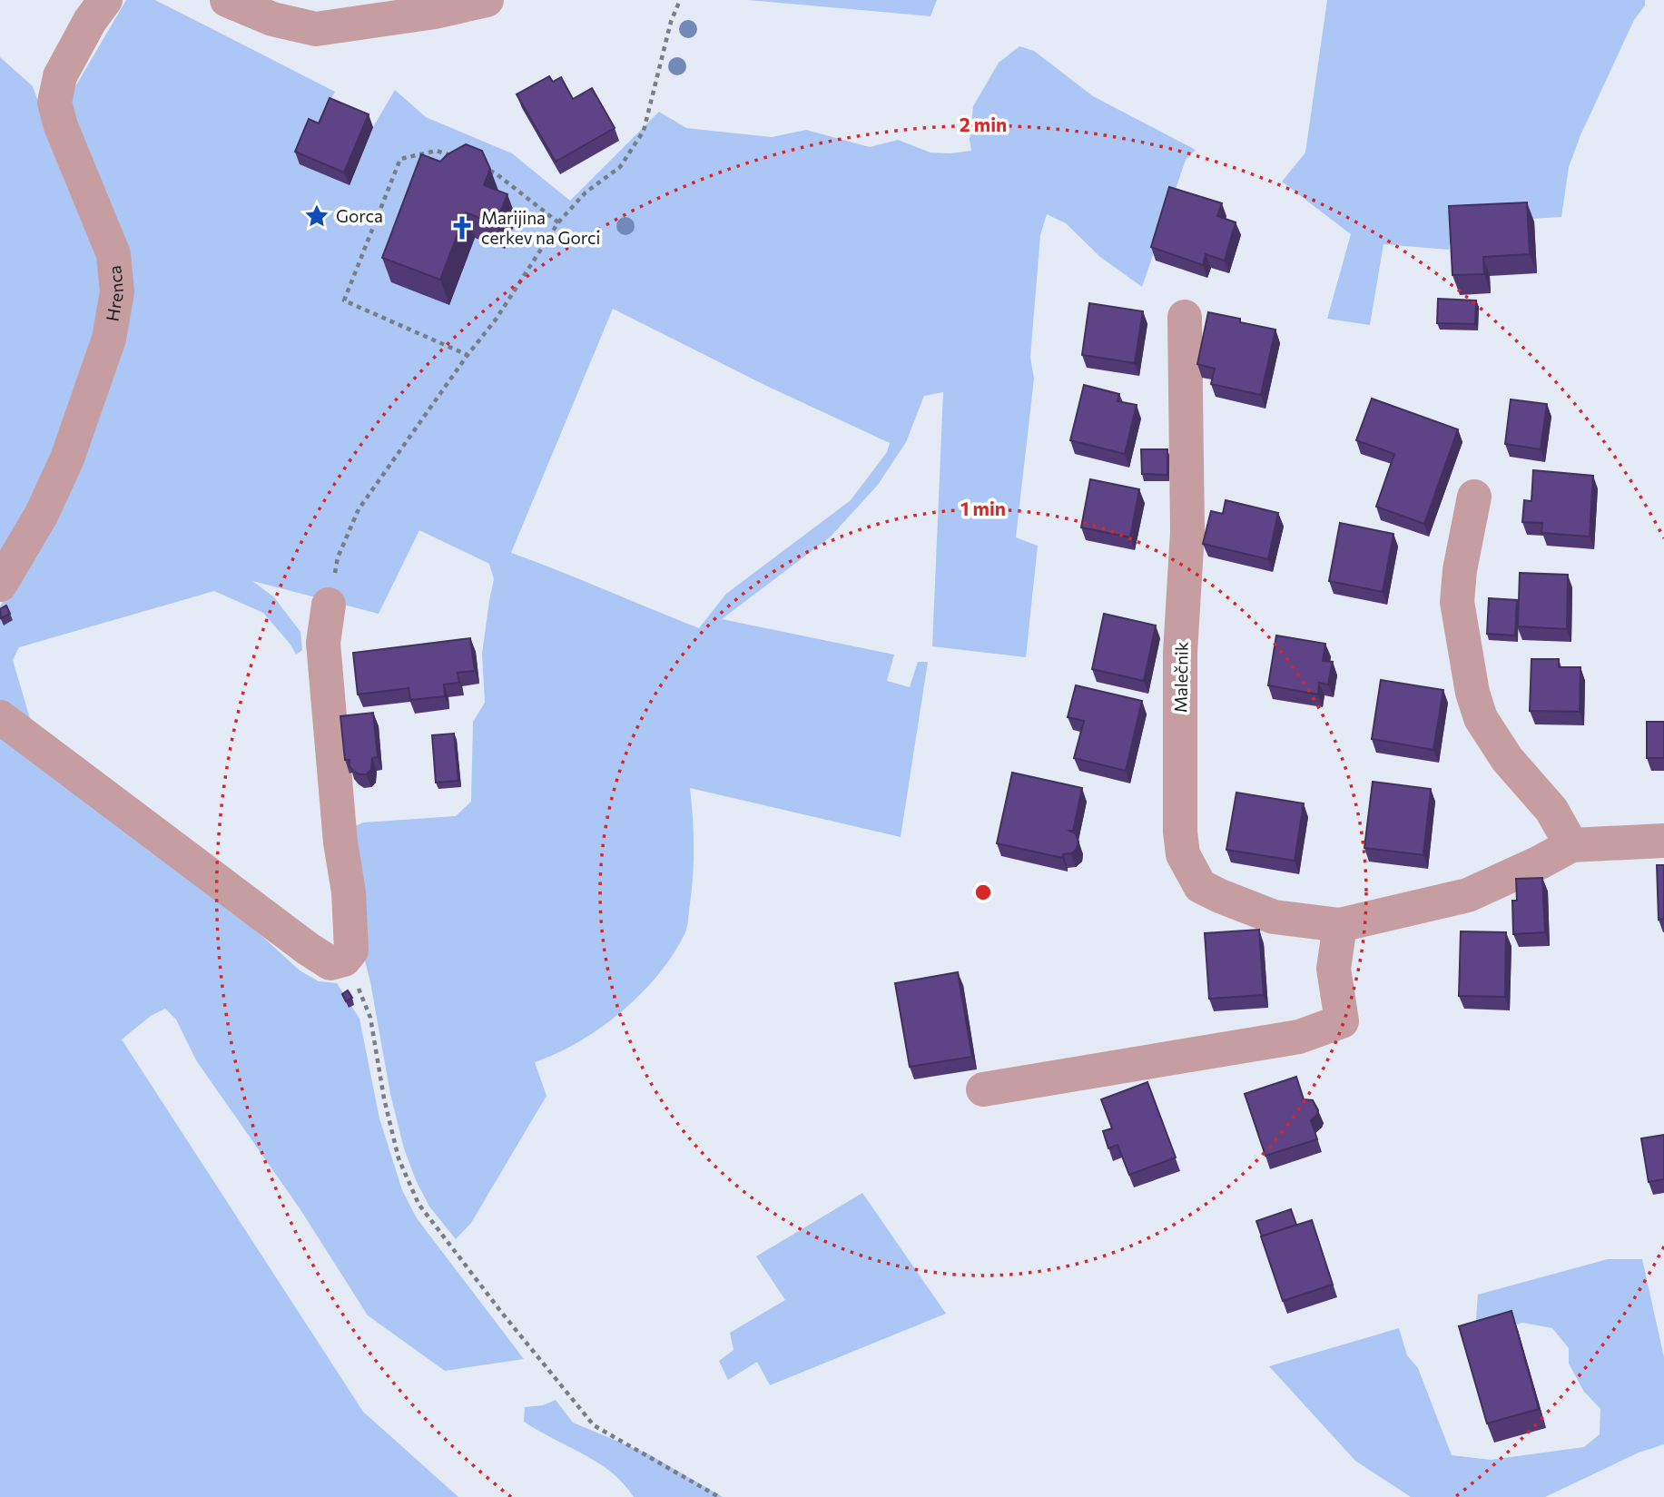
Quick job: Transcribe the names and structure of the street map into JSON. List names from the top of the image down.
{
  "streets": {
    "street": ["Hrenca", "Malečnik"]
  },
  "places": {
    "place": ["Gorca"],
    "church": ["Marijina cerkev na Gorci"]
  },
  "rings": ["2 min", "1 min"]
}
